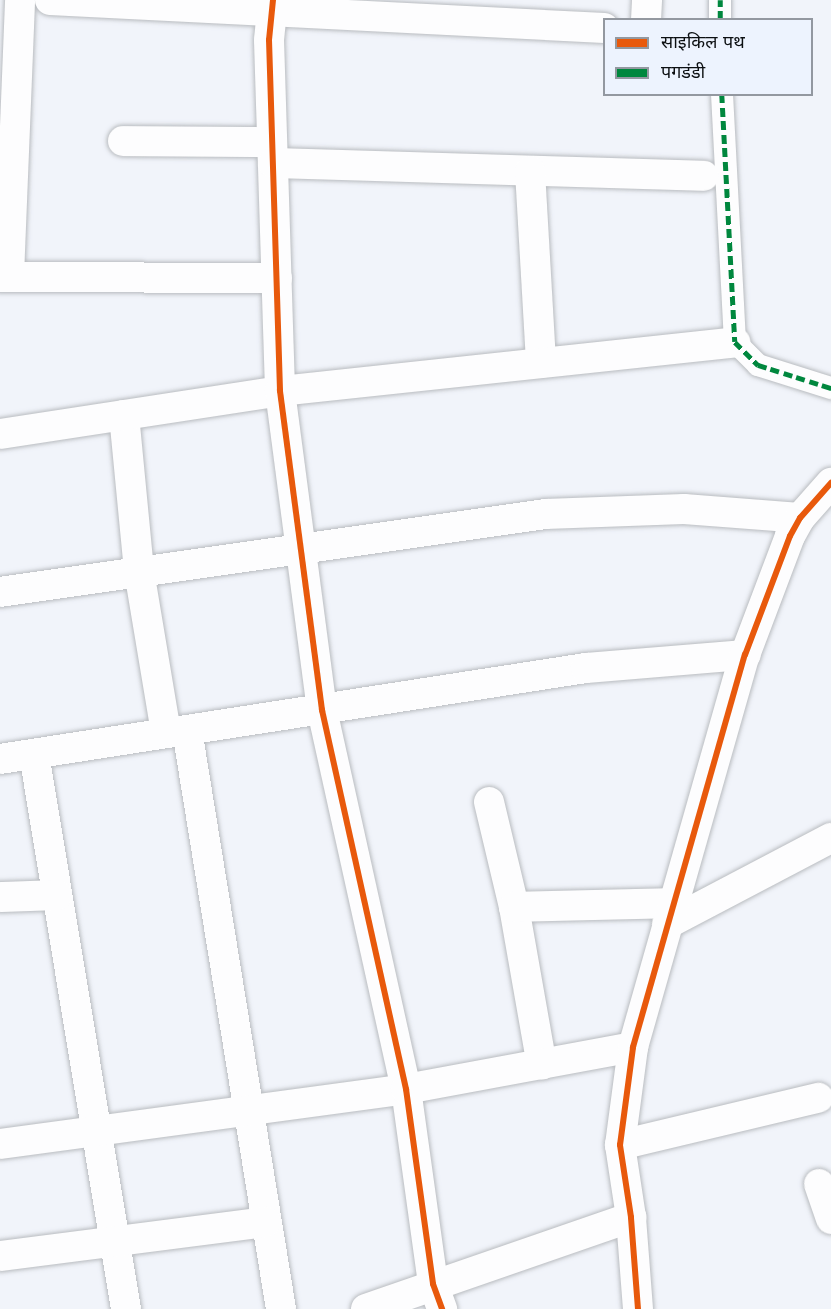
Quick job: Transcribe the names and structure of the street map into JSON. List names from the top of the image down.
{
  "legend": ["साइकिल पथ", "पगडंडी"]
}
